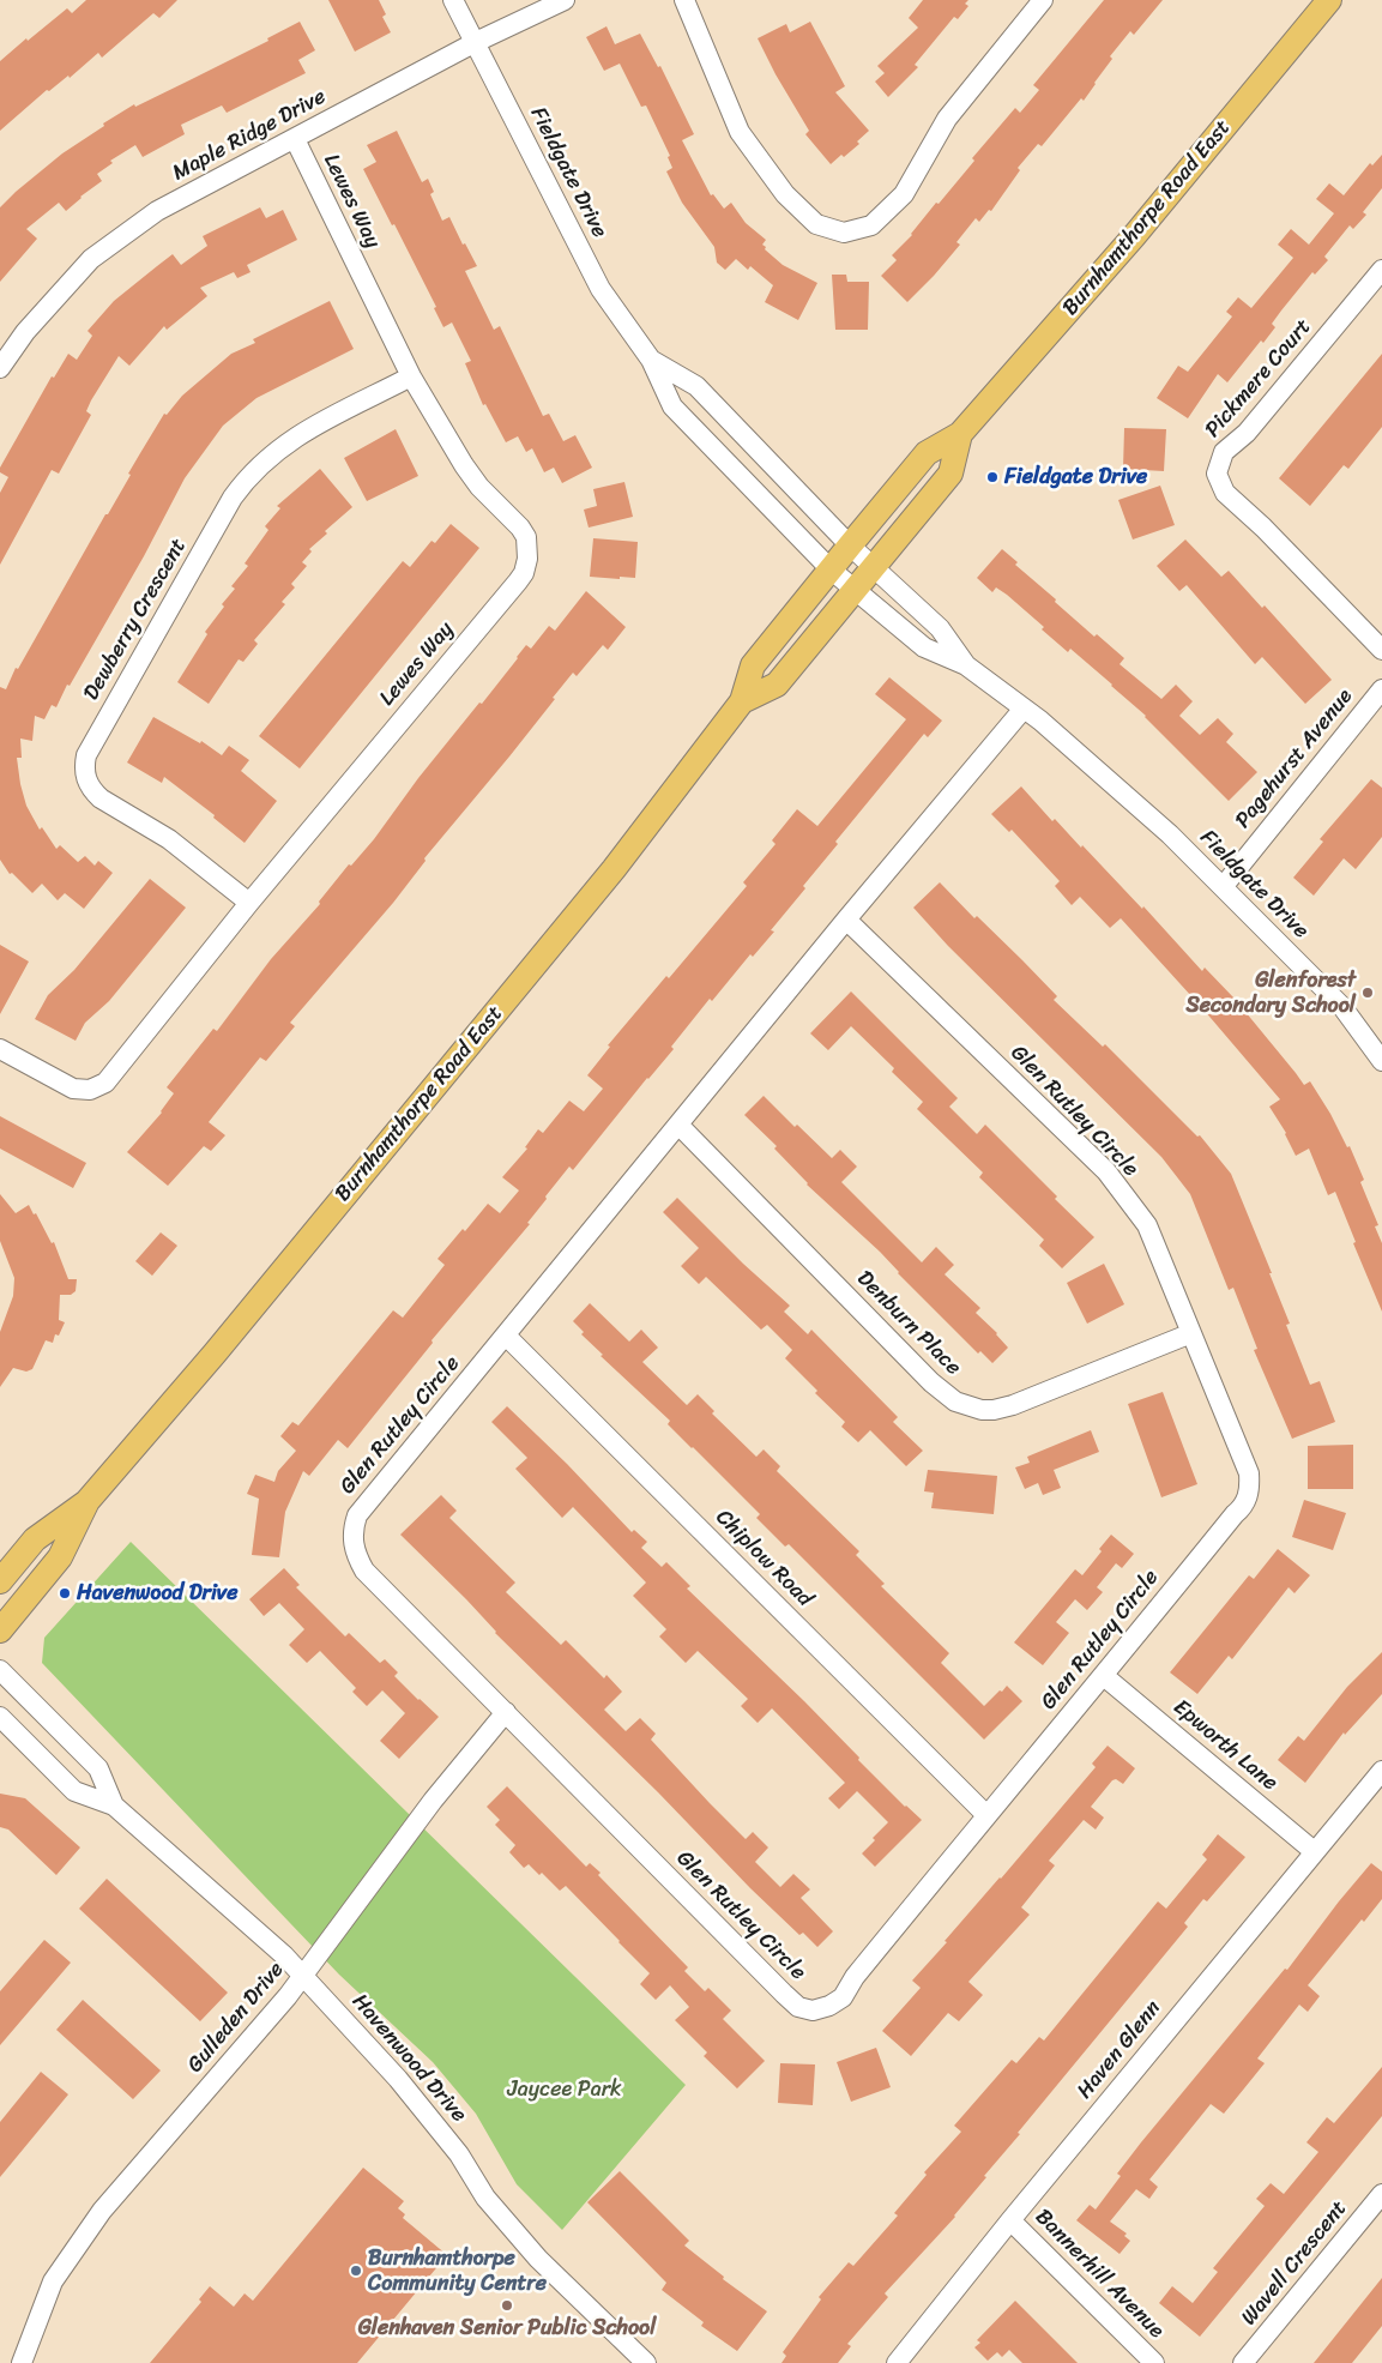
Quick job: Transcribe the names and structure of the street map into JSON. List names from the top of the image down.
{
  "streets": {
    "main road": ["Burnhamthorpe Road East"],
    "street": [
      "Maple Ridge Drive",
      "Fieldgate Drive",
      "Lewes Way",
      "Pickmere Court",
      "Dewberry Crescent",
      "Pagehurst Avenue",
      "Glen Rutley Circle",
      "Denburn Place",
      "Chiplow Road",
      "Epworth Lane",
      "Gulleden Drive",
      "Haven Glenn",
      "Havenwood Drive",
      "Wavell Crescent",
      "Bannerhill Avenue"
    ]
  },
  "crossings": [
    ["Maple Ridge Drive", "Fieldgate Drive"],
    ["Maple Ridge Drive", "Lewes Way"],
    ["Fieldgate Drive", "Burnhamthorpe Road East"],
    ["Fieldgate Drive", "Pagehurst Avenue"],
    ["Fieldgate Drive", "Glen Rutley Circle"],
    ["Lewes Way", "Dewberry Crescent"],
    ["Glen Rutley Circle", "Denburn Place"],
    ["Glen Rutley Circle", "Chiplow Road"],
    ["Glen Rutley Circle", "Epworth Lane"],
    ["Glen Rutley Circle", "Gulleden Drive"],
    ["Epworth Lane", "Haven Glenn"],
    ["Gulleden Drive", "Havenwood Drive"],
    ["Haven Glenn", "Bannerhill Avenue"]
  ],
  "parks": ["Jaycee Park"],
  "places": [
    "Fieldgate Drive",
    "Glenforest Secondary School",
    "Havenwood Drive",
    "Burnhamthorpe Community Centre",
    "Glenhaven Senior Public School"
  ]
}
